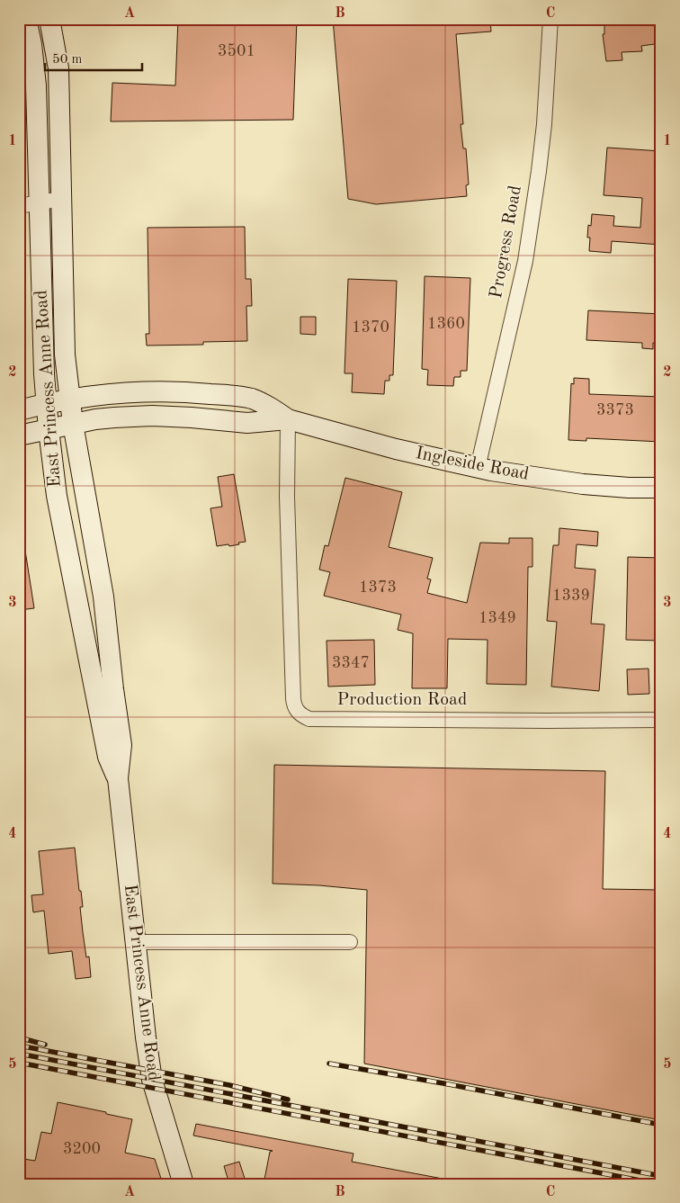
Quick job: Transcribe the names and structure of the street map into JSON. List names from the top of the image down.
{
  "streets": {
    "main road": ["East Princess Anne Road", "Ingleside Road"],
    "street": ["Progress Road", "Production Road"]
  },
  "crossings": [
    ["Progress Road", "Ingleside Road"],
    ["East Princess Anne Road", "Ingleside Road"],
    ["Ingleside Road", "Production Road"]
  ],
  "house_numbers": [
    "3501",
    "1360",
    "1370",
    "3373",
    "1373",
    "1339",
    "1349",
    "3347",
    "3200"
  ],
  "scale_bar": "50 m",
  "grid": {
    "columns": ["A", "B", "C"],
    "rows": [
      "1",
      "2",
      "3",
      "4",
      "5"
    ]
  }
}
